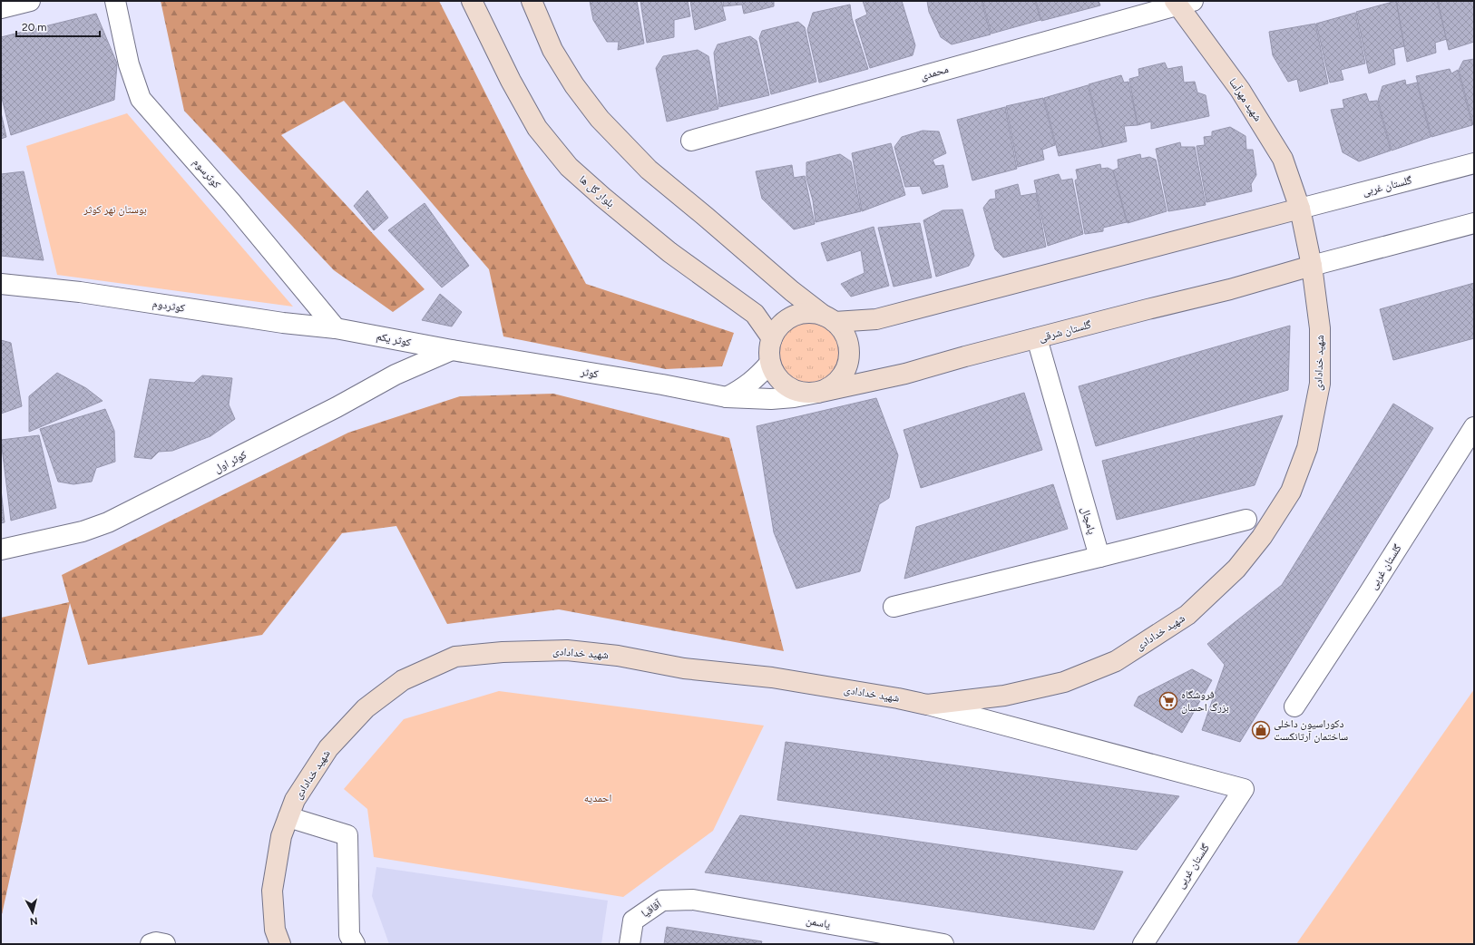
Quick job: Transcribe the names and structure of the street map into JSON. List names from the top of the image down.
{
  "streets": {
    "main road": [
      "شهید مهرآسا",
      "بلوار گل ها",
      "گلستان شرقی",
      "شهید خدادادی"
    ],
    "street": [
      "محمدی",
      "کوثرسوم",
      "گلستان غربی",
      "کوثردوم",
      "کوثر یکم",
      "کوثر",
      "کوثر اول",
      "پامچال",
      "آقاقیا",
      "یاسمن"
    ]
  },
  "crossings": [
    ["محمدی", "شهید مهرآسا"],
    ["شهید مهرآسا", "گلستان غربی"],
    ["شهید مهرآسا", "شهید خدادادی"],
    ["کوثرسوم", "کوثردوم"],
    ["کوثرسوم", "کوثر یکم"],
    ["گلستان غربی", "شهید خدادادی"],
    ["بلوار گل ها", "گلستان شرقی"],
    ["بلوار گل ها", "کوثر"],
    ["کوثردوم", "کوثر یکم"],
    ["گلستان شرقی", "شهید خدادادی"],
    ["گلستان شرقی", "کوثر"],
    ["گلستان شرقی", "پامچال"],
    ["کوثر یکم", "کوثر"],
    ["کوثر یکم", "کوثر اول"],
    ["کوثر", "کوثر اول"],
    ["آقاقیا", "یاسمن"]
  ],
  "parks": ["بوستان نهر کوثر", "احمدیه"],
  "places": {
    "supermarket": ["فروشگاه بزرگ احسان"],
    "shop": ["دکوراسیون داخلی ساختمان آرتانکست"]
  },
  "scale_bar": "20 m",
  "north": "bottom"
}
